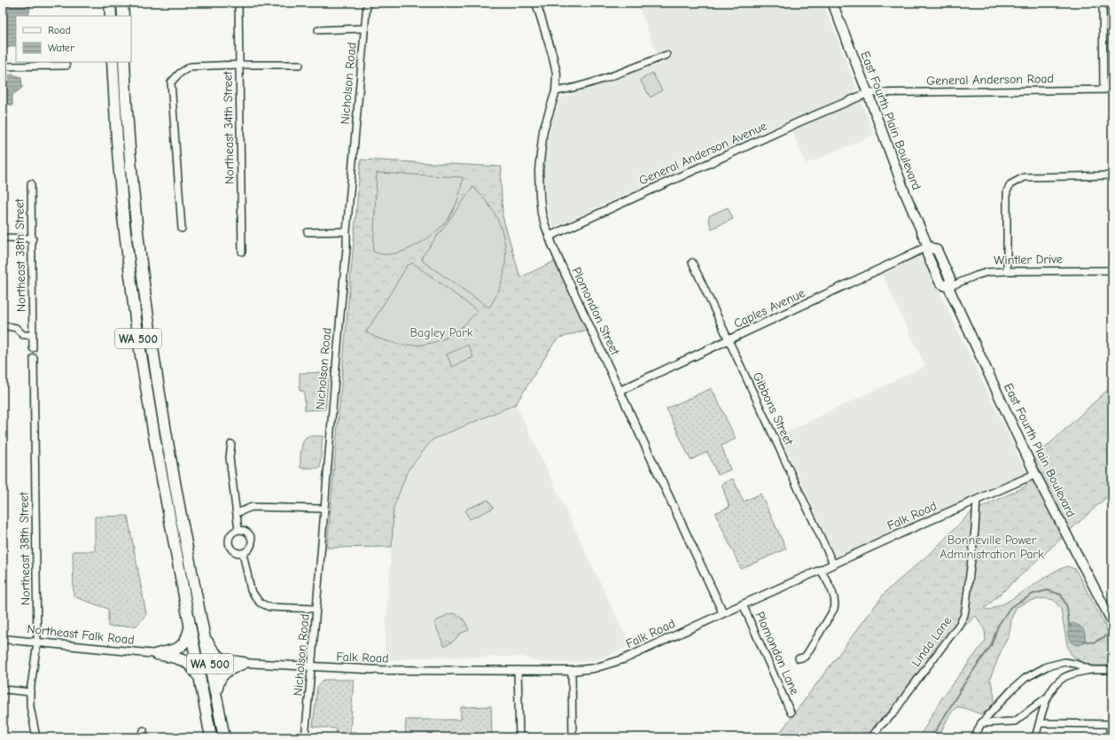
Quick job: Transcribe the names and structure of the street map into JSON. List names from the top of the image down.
{
  "streets": {
    "highway": ["WA 500"],
    "main road": ["East Fourth Plain Boulevard"],
    "street": [
      "General Anderson Road",
      "Nicholson Road",
      "Northeast 34th Street",
      "General Anderson Avenue",
      "Northeast 38th Street",
      "Wintler Drive",
      "Caples Avenue",
      "Plomondon Street",
      "Gibbons Street",
      "Falk Road",
      "Northeast Falk Road",
      "Linda Lane",
      "Plomondon Lane"
    ]
  },
  "crossings": [
    ["General Anderson Road", "East Fourth Plain Boulevard"],
    ["General Anderson Road", "General Anderson Avenue"],
    ["Nicholson Road", "Falk Road"],
    ["East Fourth Plain Boulevard", "General Anderson Avenue"],
    ["East Fourth Plain Boulevard", "Wintler Drive"],
    ["East Fourth Plain Boulevard", "Caples Avenue"],
    ["East Fourth Plain Boulevard", "Falk Road"],
    ["General Anderson Avenue", "Plomondon Street"],
    ["Northeast 38th Street", "Northeast Falk Road"],
    ["Caples Avenue", "Plomondon Street"],
    ["Caples Avenue", "Gibbons Street"],
    ["Plomondon Street", "Falk Road"],
    ["Gibbons Street", "Falk Road"],
    ["Falk Road", "Linda Lane"],
    ["Falk Road", "Plomondon Lane"]
  ],
  "parks": ["Bagley Park", "Bonneville Power Administration Park"],
  "legend": ["Road", "Water"]
}
